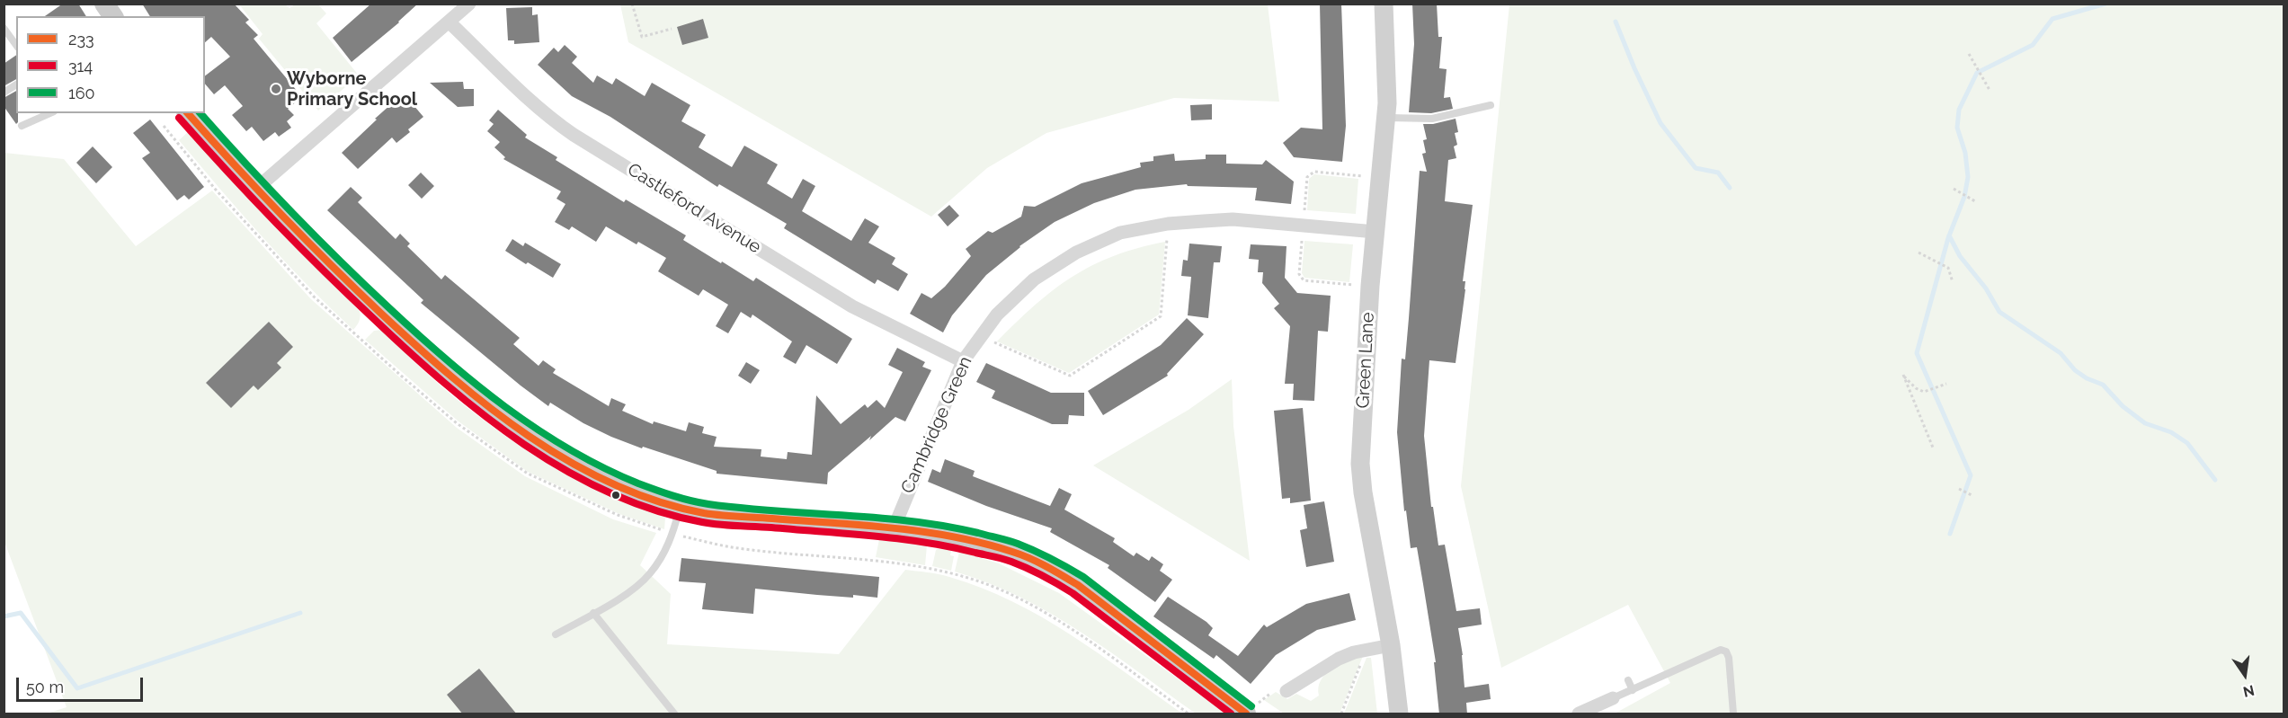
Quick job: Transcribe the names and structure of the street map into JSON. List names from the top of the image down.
{
  "streets": {
    "main road": ["Green Lane"],
    "street": ["Castleford Avenue", "Cambridge Green"]
  },
  "crossings": [
    ["Castleford Avenue", "Cambridge Green"],
    ["Green Lane", "Cambridge Green"]
  ],
  "places": ["Wyborne Primary School"],
  "lines": ["transit line 233", "transit line 160", "transit line 314"],
  "legend": ["233", "314", "160"],
  "scale_bar": "50 m",
  "north": "bottom"
}
